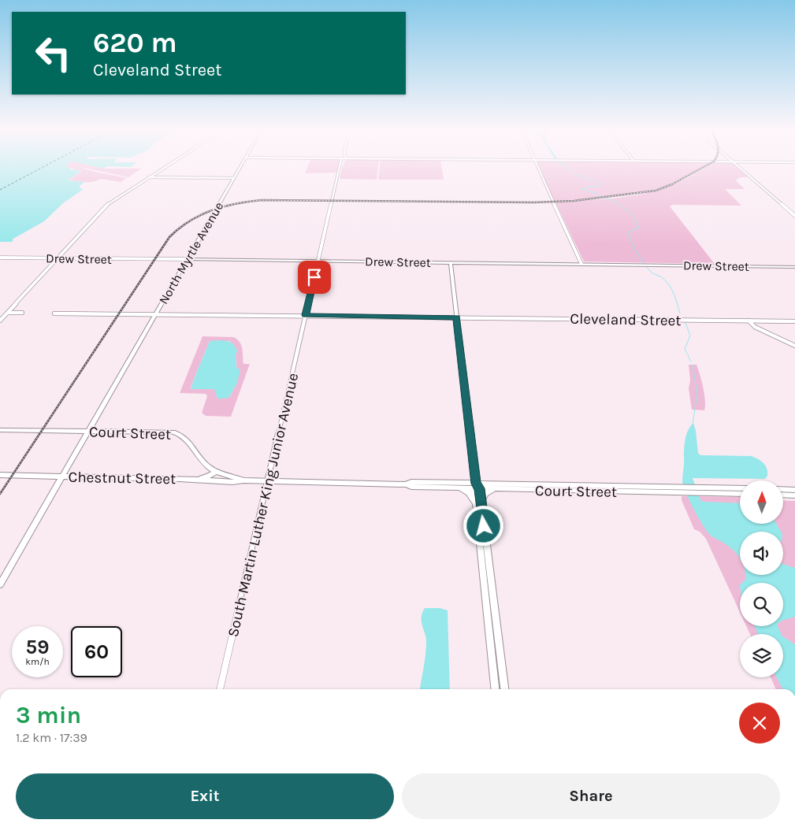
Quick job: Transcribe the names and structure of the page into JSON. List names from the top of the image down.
{
  "streets": {
    "main road": [
      "North Myrtle Avenue",
      "Drew Street",
      "Court Street",
      "Chestnut Street"
    ],
    "street": ["Cleveland Street", "South Martin Luther King Junior Avenue"]
  },
  "crossings": [
    ["North Myrtle Avenue", "Drew Street"],
    ["North Myrtle Avenue", "Cleveland Street"],
    ["North Myrtle Avenue", "Court Street"],
    ["North Myrtle Avenue", "Chestnut Street"],
    ["Drew Street", "South Martin Luther King Junior Avenue"],
    ["Cleveland Street", "South Martin Luther King Junior Avenue"],
    ["Court Street", "Chestnut Street"],
    ["Court Street", "South Martin Luther King Junior Avenue"]
  ],
  "north": "top",
  "page": {
    "turn": ["620 m", "Cleveland Street"],
    "speed": "59 km/h",
    "limit": "60",
    "heading": ["3 min", "1.2 km · 17:39"],
    "buttons": ["Exit", "Share"]
  }
}
